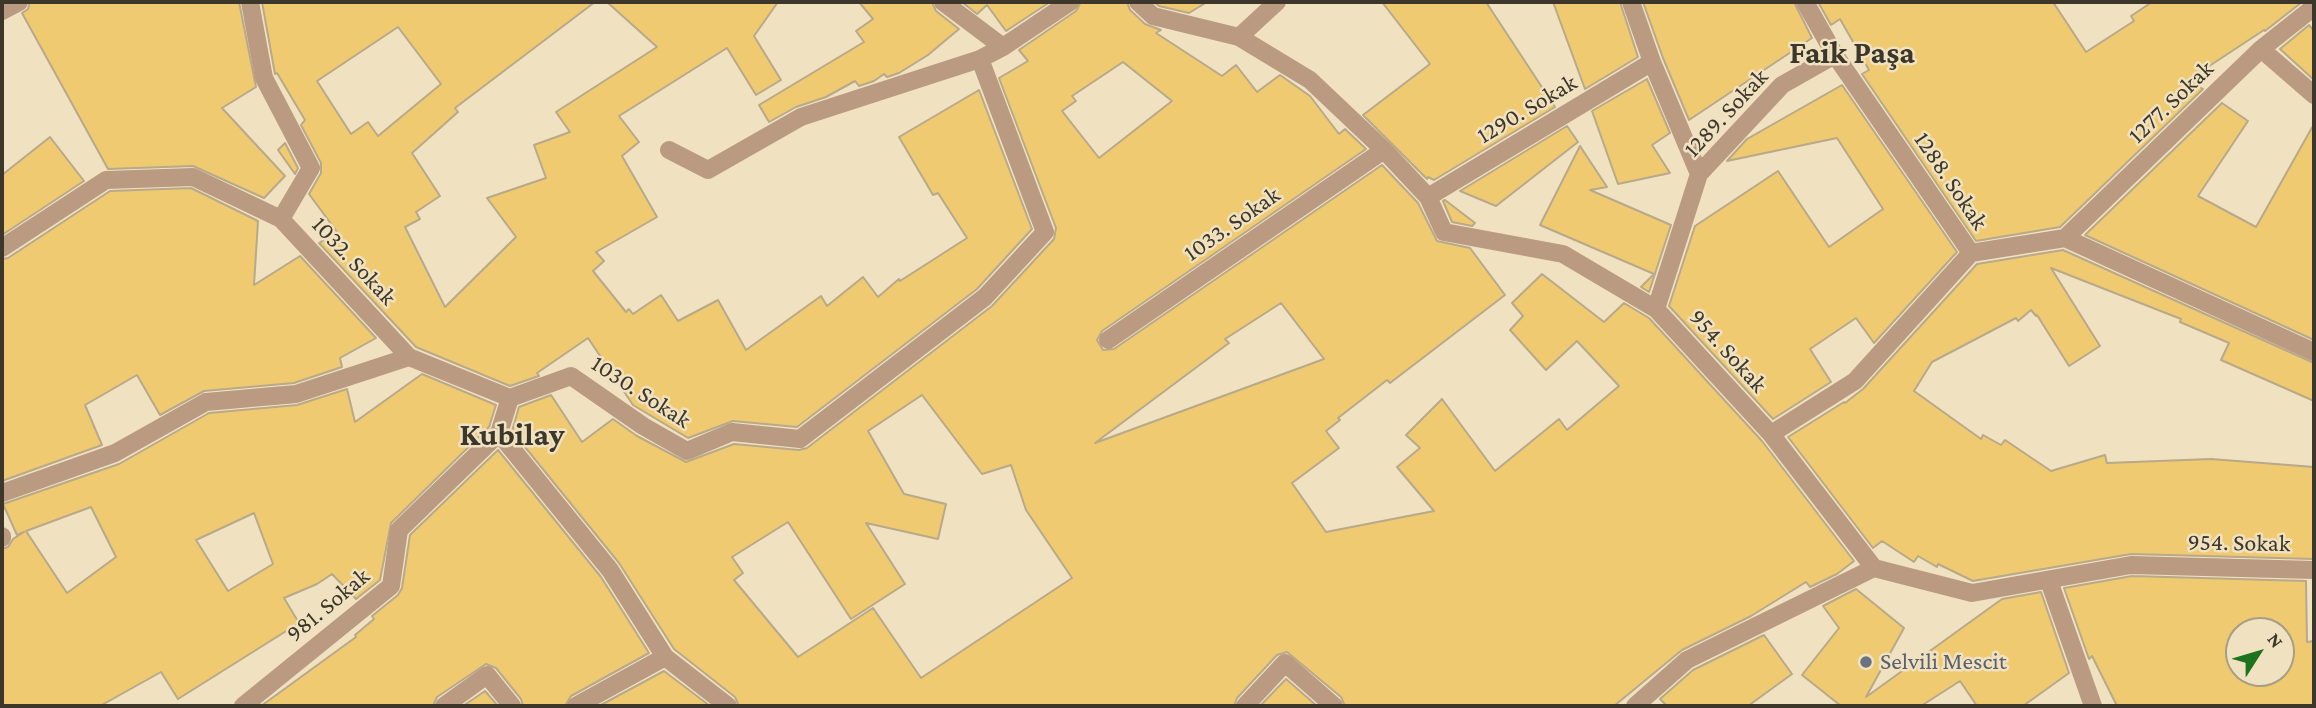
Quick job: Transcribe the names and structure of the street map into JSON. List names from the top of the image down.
{
  "streets": {
    "street": [
      "1277. Sokak",
      "1290. Sokak",
      "1289. Sokak",
      "1288. Sokak",
      "1033. Sokak",
      "1032. Sokak",
      "954. Sokak",
      "1030. Sokak",
      "981. Sokak"
    ]
  },
  "crossings": [
    ["1277. Sokak", "1288. Sokak"],
    ["1290. Sokak", "954. Sokak"],
    ["1289. Sokak", "1288. Sokak"],
    ["1289. Sokak", "954. Sokak"],
    ["1033. Sokak", "954. Sokak"]
  ],
  "districts": ["Faik Paşa", "Kubilay"],
  "places": ["Selvili Mescit"],
  "north": "top right"
}
